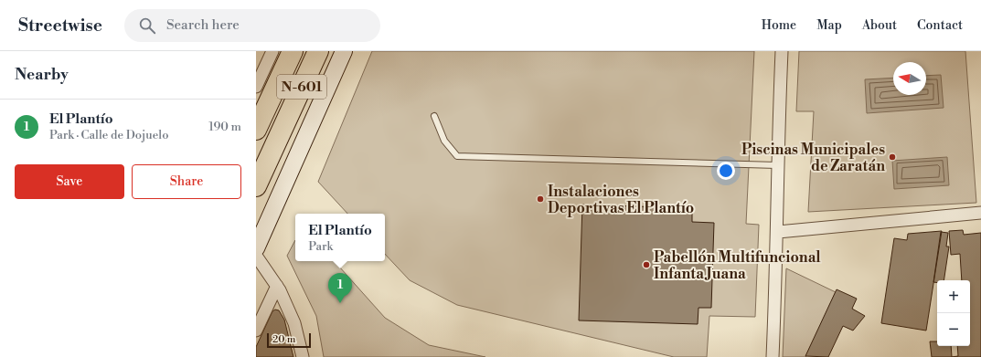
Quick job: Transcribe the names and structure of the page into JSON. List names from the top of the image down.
{
  "streets": {
    "highway": ["N-601"]
  },
  "places": ["Piscinas Municipales de Zaratán", "Instalaciones Deportivas El Plantío", "Pabellón Multifuncional Infanta Juana"],
  "scale_bar": "20 m",
  "north": "left",
  "page": {
    "header": "Streetwise",
    "search": "Search here",
    "nav": [
      "Home",
      "Map",
      "About",
      "Contact"
    ],
    "heading": "Nearby",
    "list": [
      {
        "mark": "1",
        "name": "El Plantío",
        "note": "Park · Calle de Dojuelo",
        "value": "190 m"
      }
    ],
    "buttons": ["Save", "Share"],
    "popup": ["El Plantío", "Park"],
    "pins": "1",
    "map_buttons": ["+", "−"],
    "scale": "20 m"
  }
}
